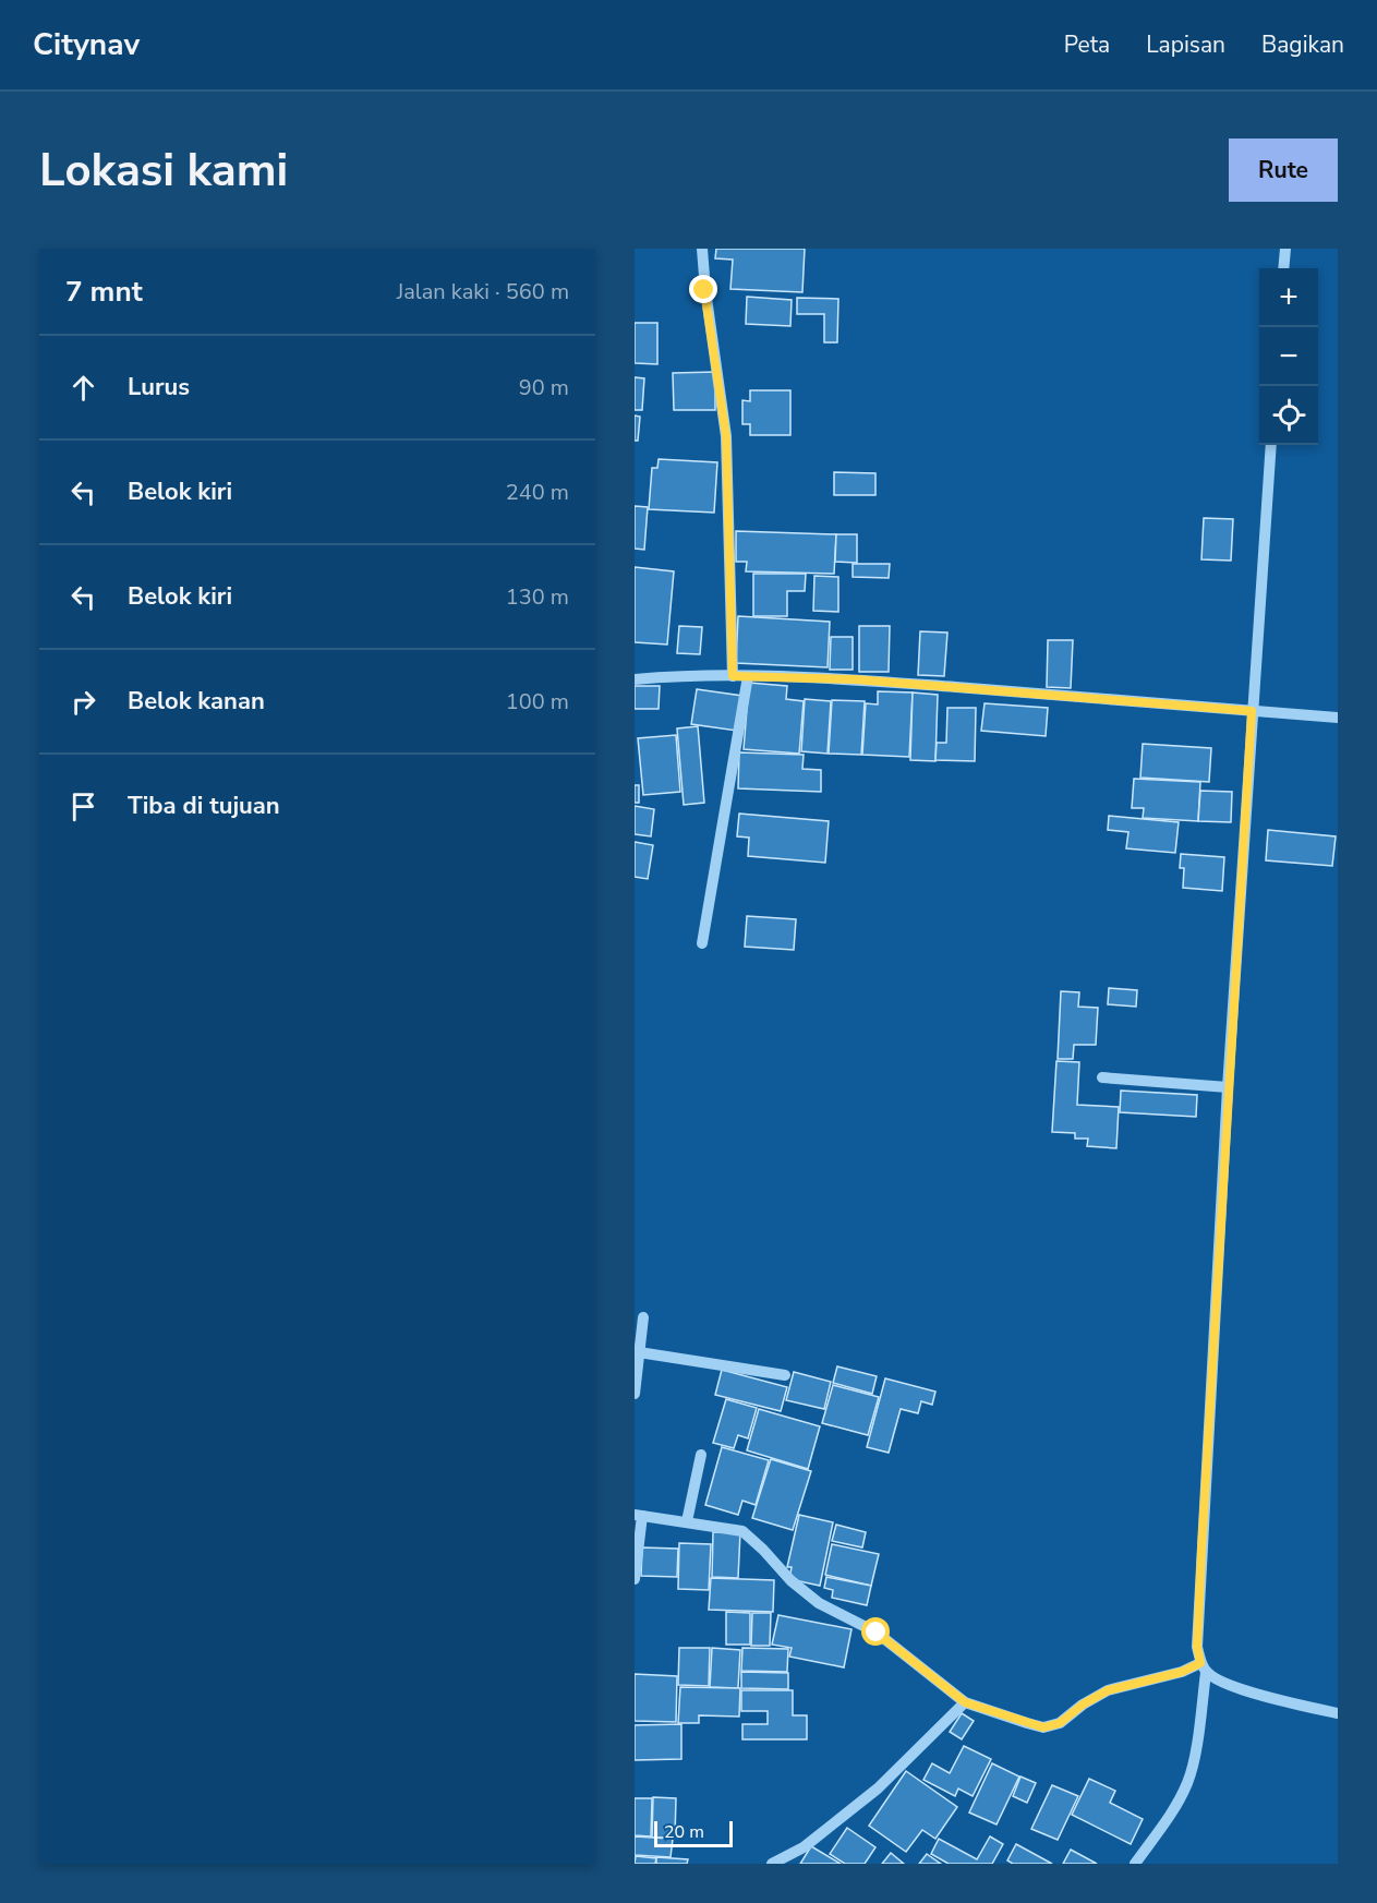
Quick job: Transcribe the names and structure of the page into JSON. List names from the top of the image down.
{
  "scale_bar": "20 m",
  "page": {
    "header": "Citynav",
    "nav": ["Peta", "Lapisan", "Bagikan"],
    "buttons": "Rute",
    "title": "Lokasi kami",
    "heading": ["7 mnt", "Jalan kaki · 560 m"],
    "map_buttons": ["+", "−"],
    "list": [
      ["Lurus", "90 m"],
      ["Belok kiri", "240 m"],
      ["Belok kiri", "130 m"],
      ["Belok kanan", "100 m"],
      "Tiba di tujuan"
    ],
    "scale": "20 m"
  }
}
